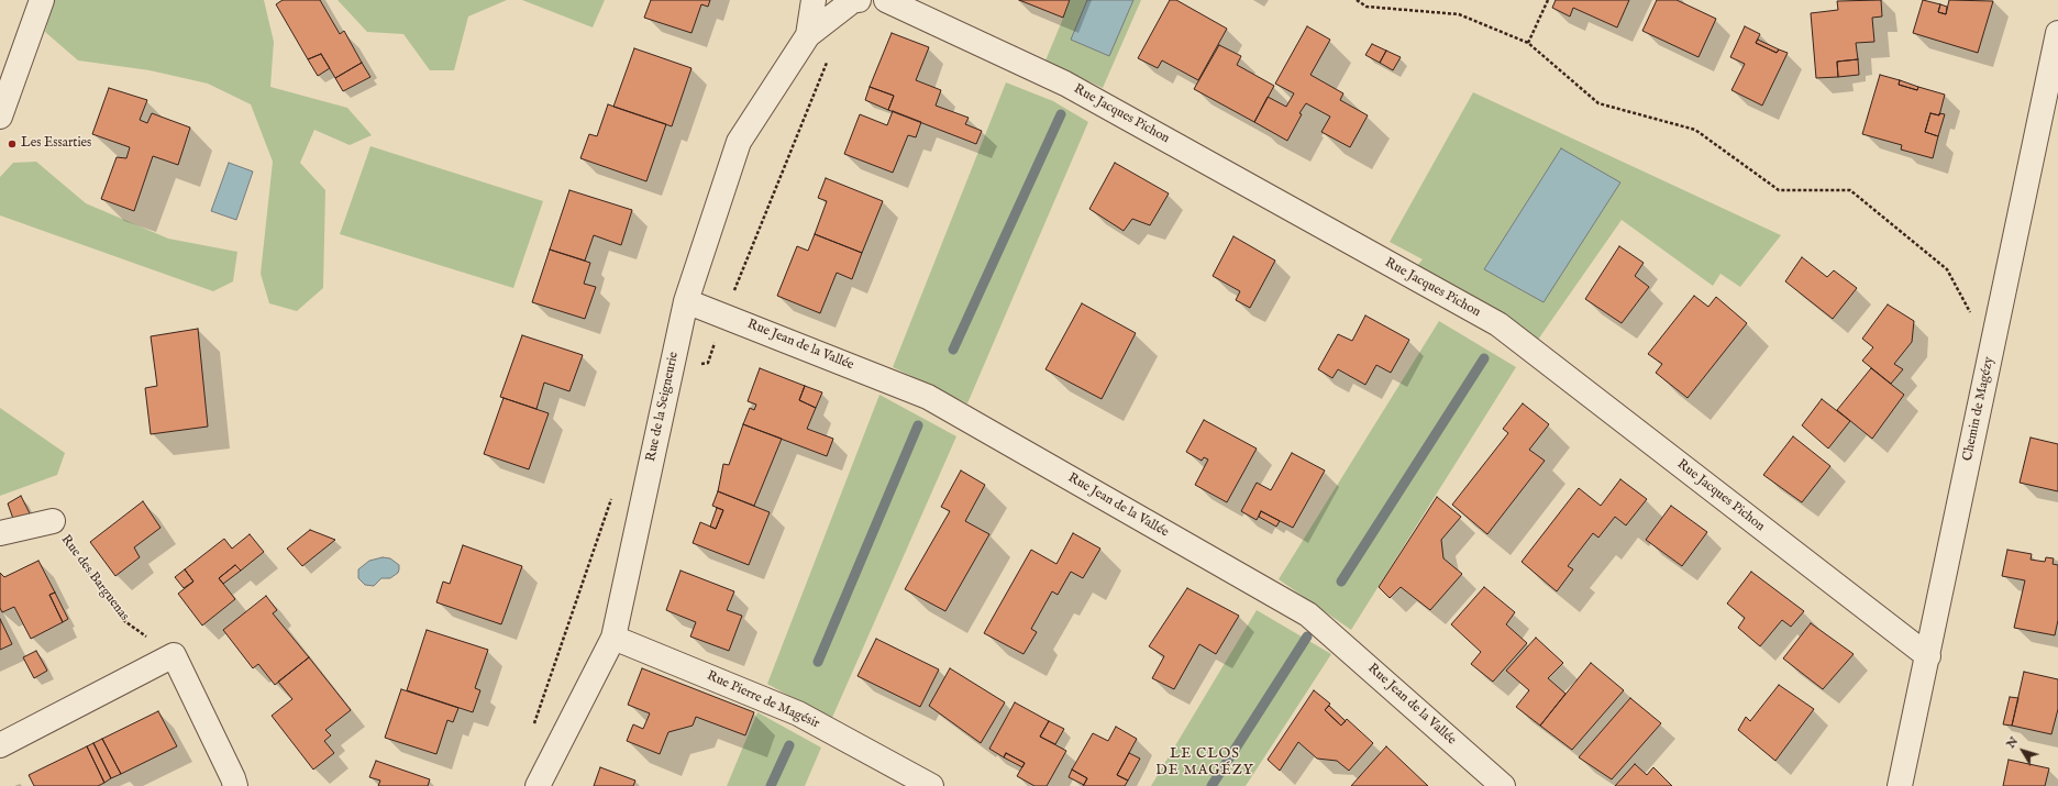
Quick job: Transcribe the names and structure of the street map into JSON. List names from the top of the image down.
{
  "streets": {
    "street": [
      "Rue Jacques Pichon",
      "Rue Jean de la Vallée",
      "Rue de la Seigneurie",
      "Chemin de Magézy",
      "Rue des Barguenas",
      "Rue Pierre de Magésir"
    ]
  },
  "crossings": [
    ["Rue Jacques Pichon", "Chemin de Magézy"],
    ["Rue Jean de la Vallée", "Rue de la Seigneurie"],
    ["Rue de la Seigneurie", "Rue Pierre de Magésir"]
  ],
  "districts": ["LE CLOS DE MAGÉZY"],
  "places": ["Les Essarties"],
  "north": "top left"
}
